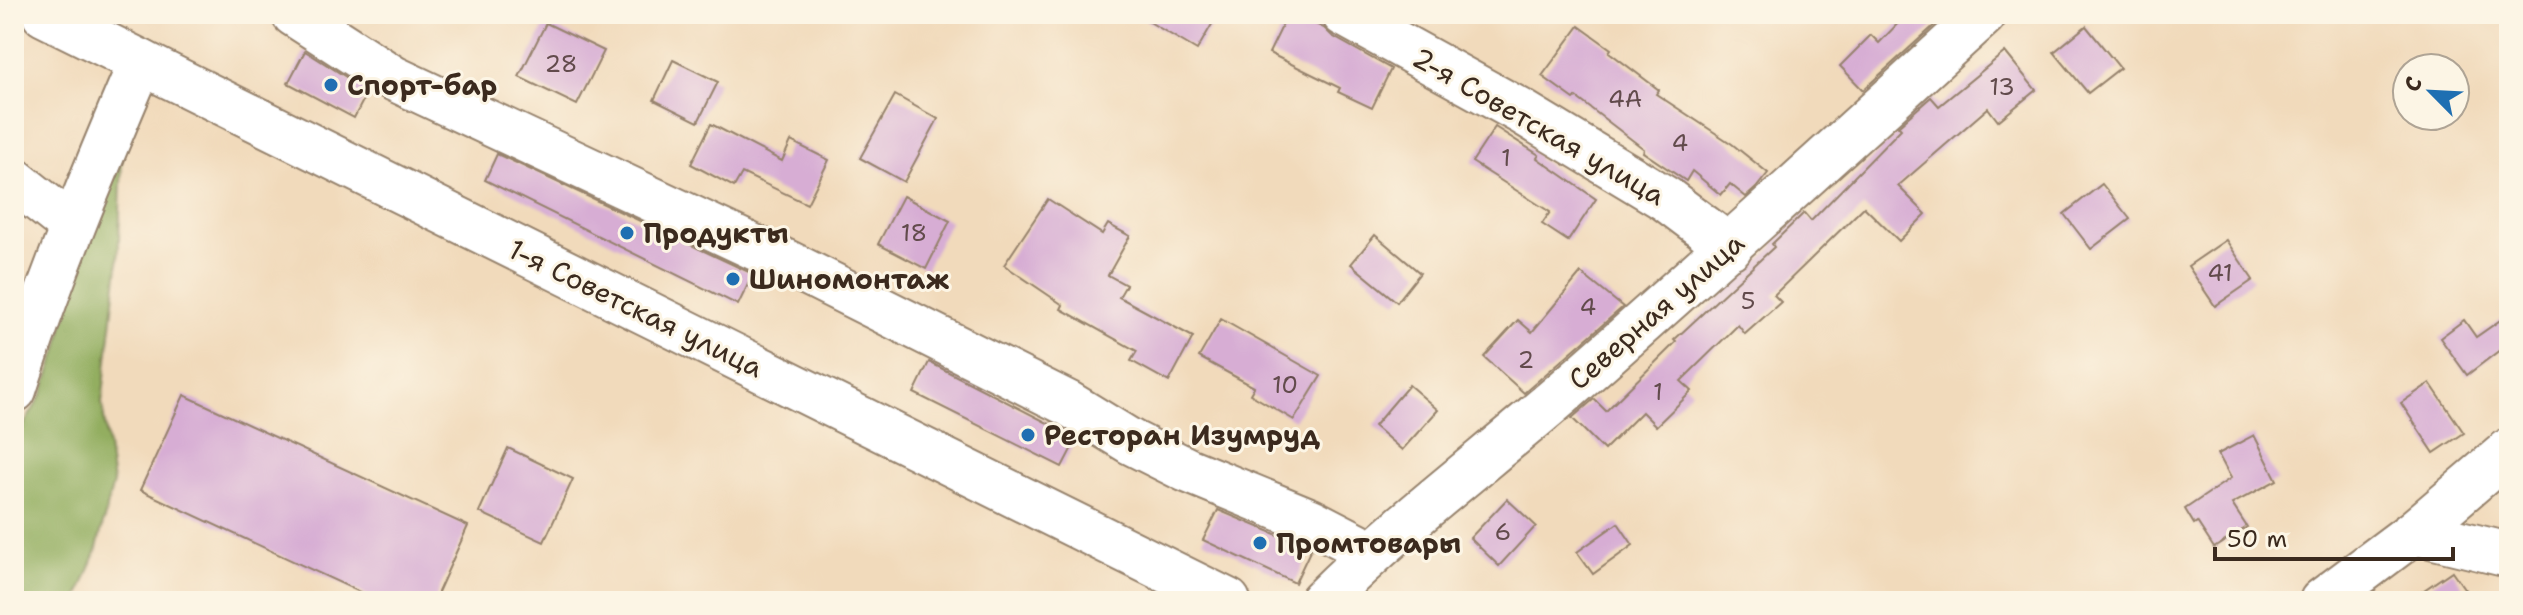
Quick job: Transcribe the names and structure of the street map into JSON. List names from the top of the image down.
{
  "streets": {
    "street": ["2-я Советская улица", "1-я Советская улица", "Северная улица"]
  },
  "crossings": [
    ["2-я Советская улица", "Северная улица"]
  ],
  "places": [
    "Спорт-бар",
    "Продукты",
    "Шиномонтаж",
    "Ресторан Изумруд",
    "Промтовары"
  ],
  "house_numbers": [
    "28",
    "13",
    "4А",
    "4",
    "1",
    "18",
    "41",
    "5",
    "4",
    "2",
    "10",
    "1",
    "6"
  ],
  "scale_bar": "50 m",
  "north": "top left"
}
